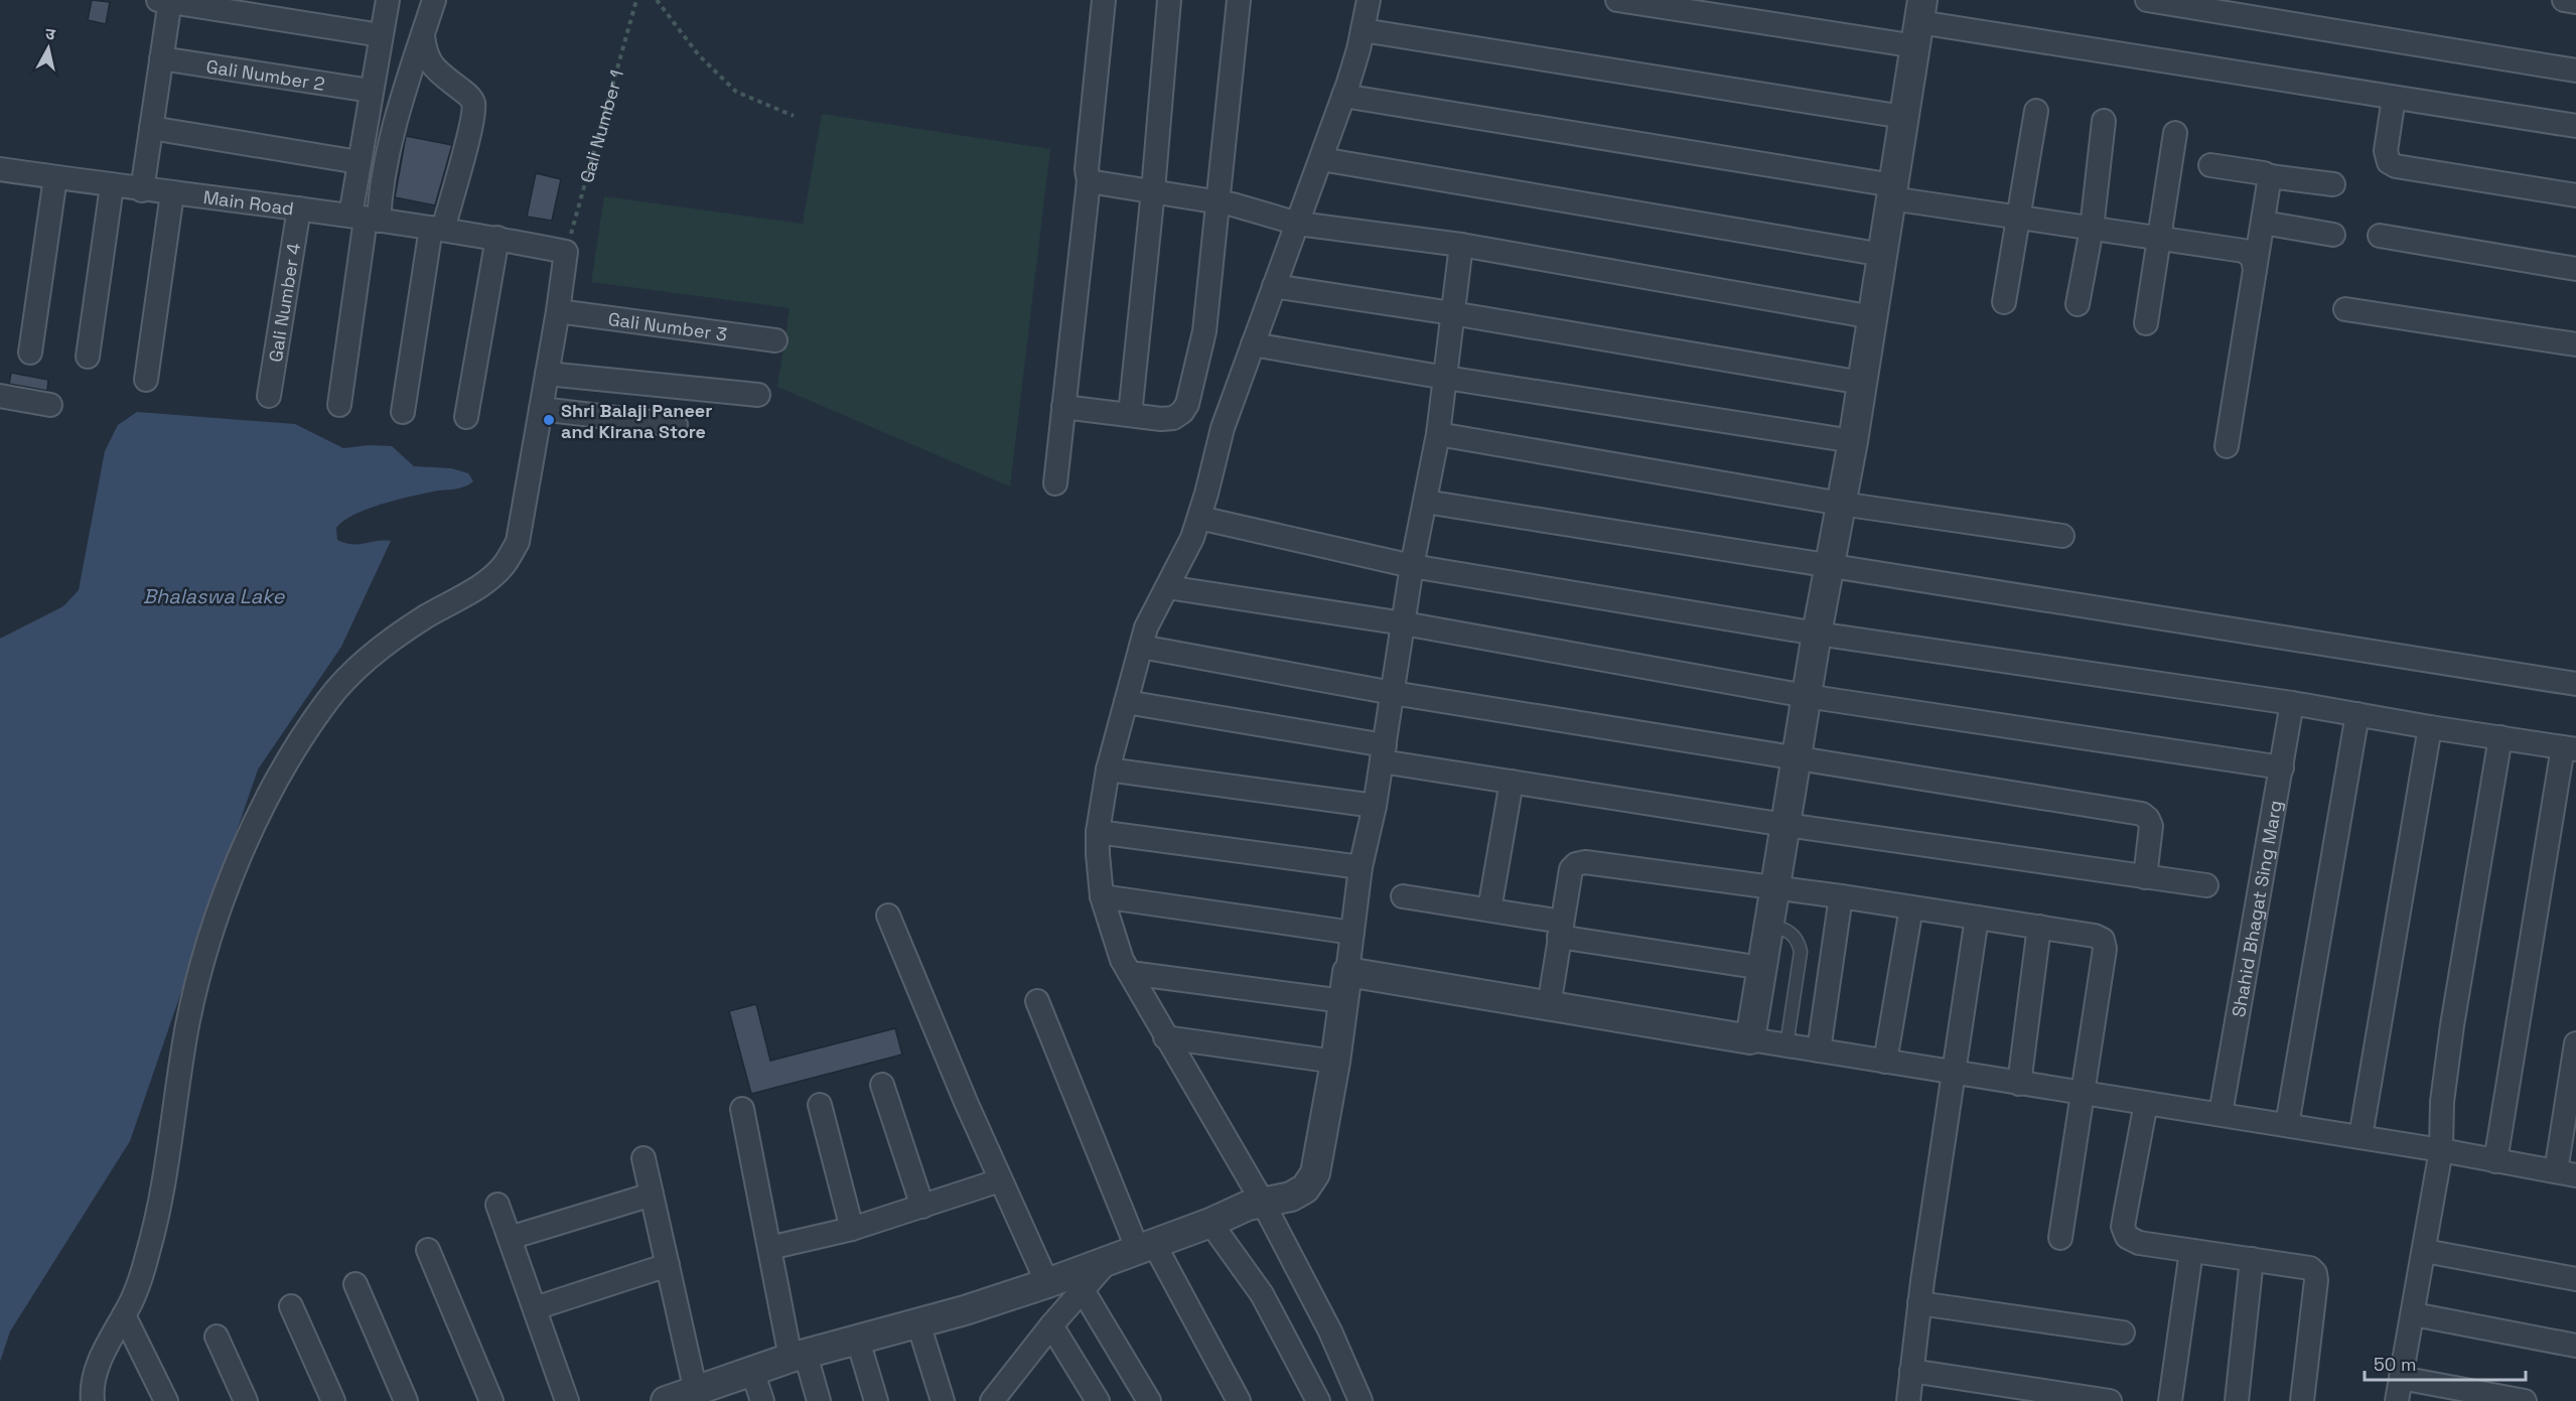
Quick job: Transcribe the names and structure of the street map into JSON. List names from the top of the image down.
{
  "streets": {
    "street": [
      "Gali Number 2",
      "Main Road",
      "Gali Number 4",
      "Gali Number 3",
      "Shahid Bhagat Sing Marg"
    ],
    "path": ["Gali Number 1"]
  },
  "crossings": [
    ["Gali Number 1", "Main Road"],
    ["Main Road", "Gali Number 4"]
  ],
  "water": ["Bhalaswa Lake"],
  "places": ["Shri Balaji Paneer and Kirana Store"],
  "scale_bar": "50 m",
  "north": "top"
}
